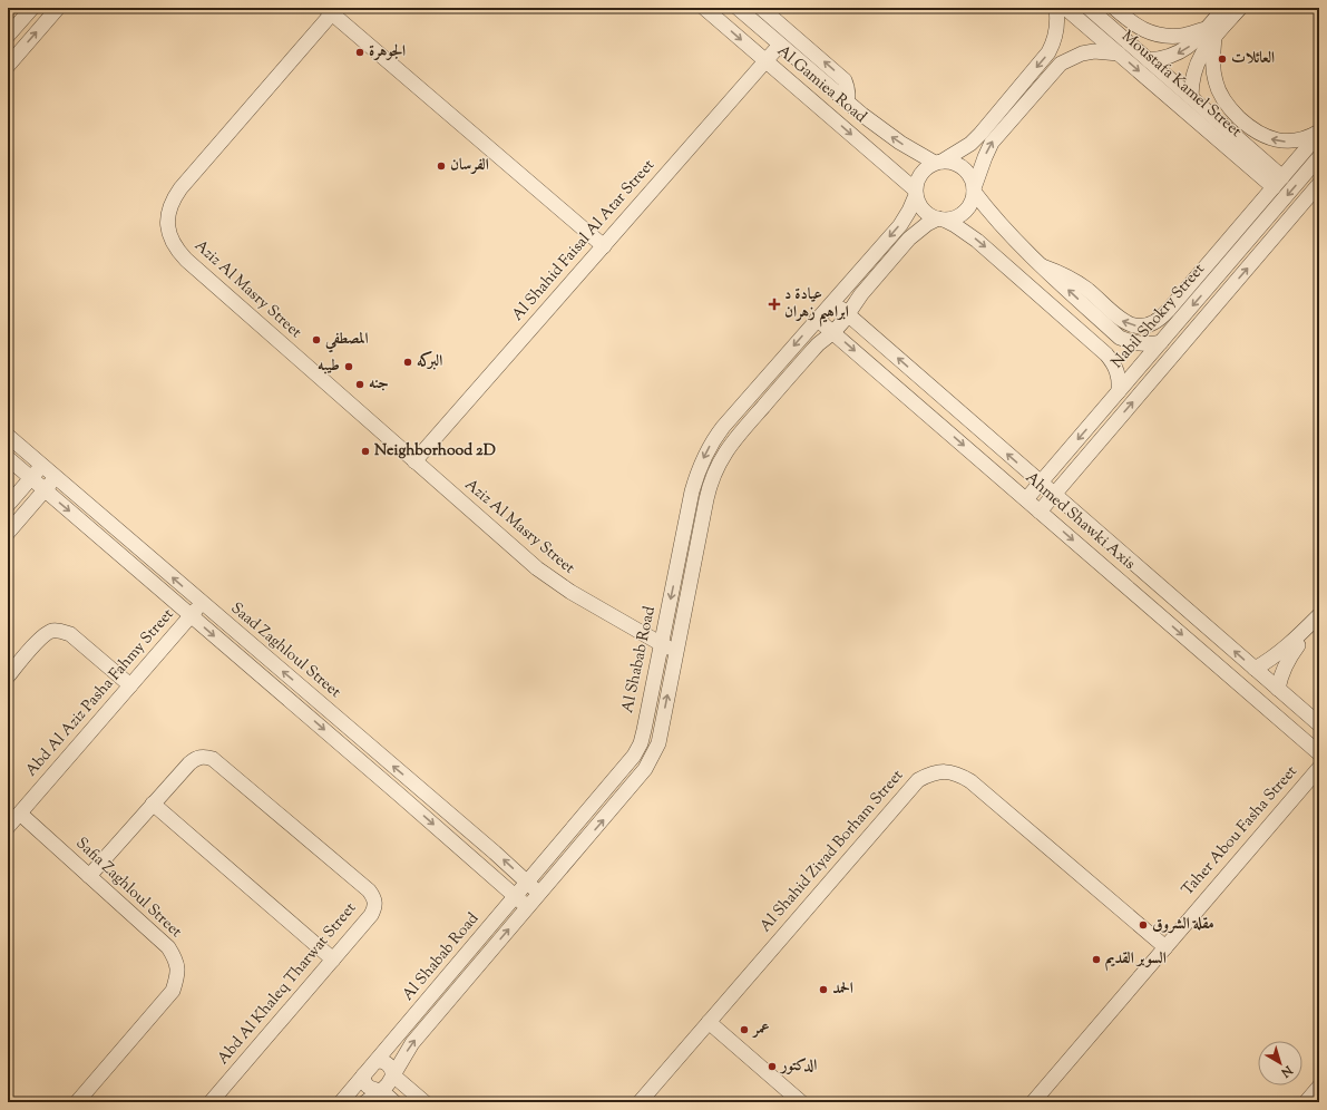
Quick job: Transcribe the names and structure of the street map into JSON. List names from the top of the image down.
{
  "streets": {
    "street": [
      "Al Gamiea Road",
      "Moustafa Kamel Street",
      "Al Shahid Faisal Al Atar Street",
      "Aziz Al Masry Street",
      "Nabil Shokry Street",
      "Ahmed Shawki Axis",
      "Saad Zaghloul Street",
      "Al Shabab Road",
      "Abd Al Aziz Pasha Fahmy Street",
      "Taher Abou Fasha Street",
      "Al Shahid Ziyad Borham Street",
      "Safia Zaghloul Street",
      "Abd Al Khaleq Tharwat Street"
    ]
  },
  "crossings": [
    ["Al Gamiea Road", "Al Shahid Faisal Al Atar Street"],
    ["Al Gamiea Road", "Al Shabab Road"],
    ["Al Shahid Faisal Al Atar Street", "Aziz Al Masry Street"],
    ["Aziz Al Masry Street", "Al Shabab Road"],
    ["Nabil Shokry Street", "Ahmed Shawki Axis"],
    ["Ahmed Shawki Axis", "Al Shabab Road"],
    ["Saad Zaghloul Street", "Al Shabab Road"],
    ["Saad Zaghloul Street", "Abd Al Aziz Pasha Fahmy Street"],
    ["Abd Al Aziz Pasha Fahmy Street", "Safia Zaghloul Street"],
    ["Taher Abou Fasha Street", "Al Shahid Ziyad Borham Street"],
    ["Safia Zaghloul Street", "Abd Al Khaleq Tharwat Street"]
  ],
  "places": {
    "other": [
      "الجوهرة",
      "العائلات",
      "الفرسان",
      "المصطفي",
      "البركه",
      "طيبه",
      "جنه",
      "Neighborhood 2D",
      "مقلة الشروق",
      "السوبر القديم",
      "الحمد",
      "عمر",
      "الدكتور"
    ],
    "health": ["عيادة د ابراهيم زهران"]
  },
  "north": "bottom right"
}
